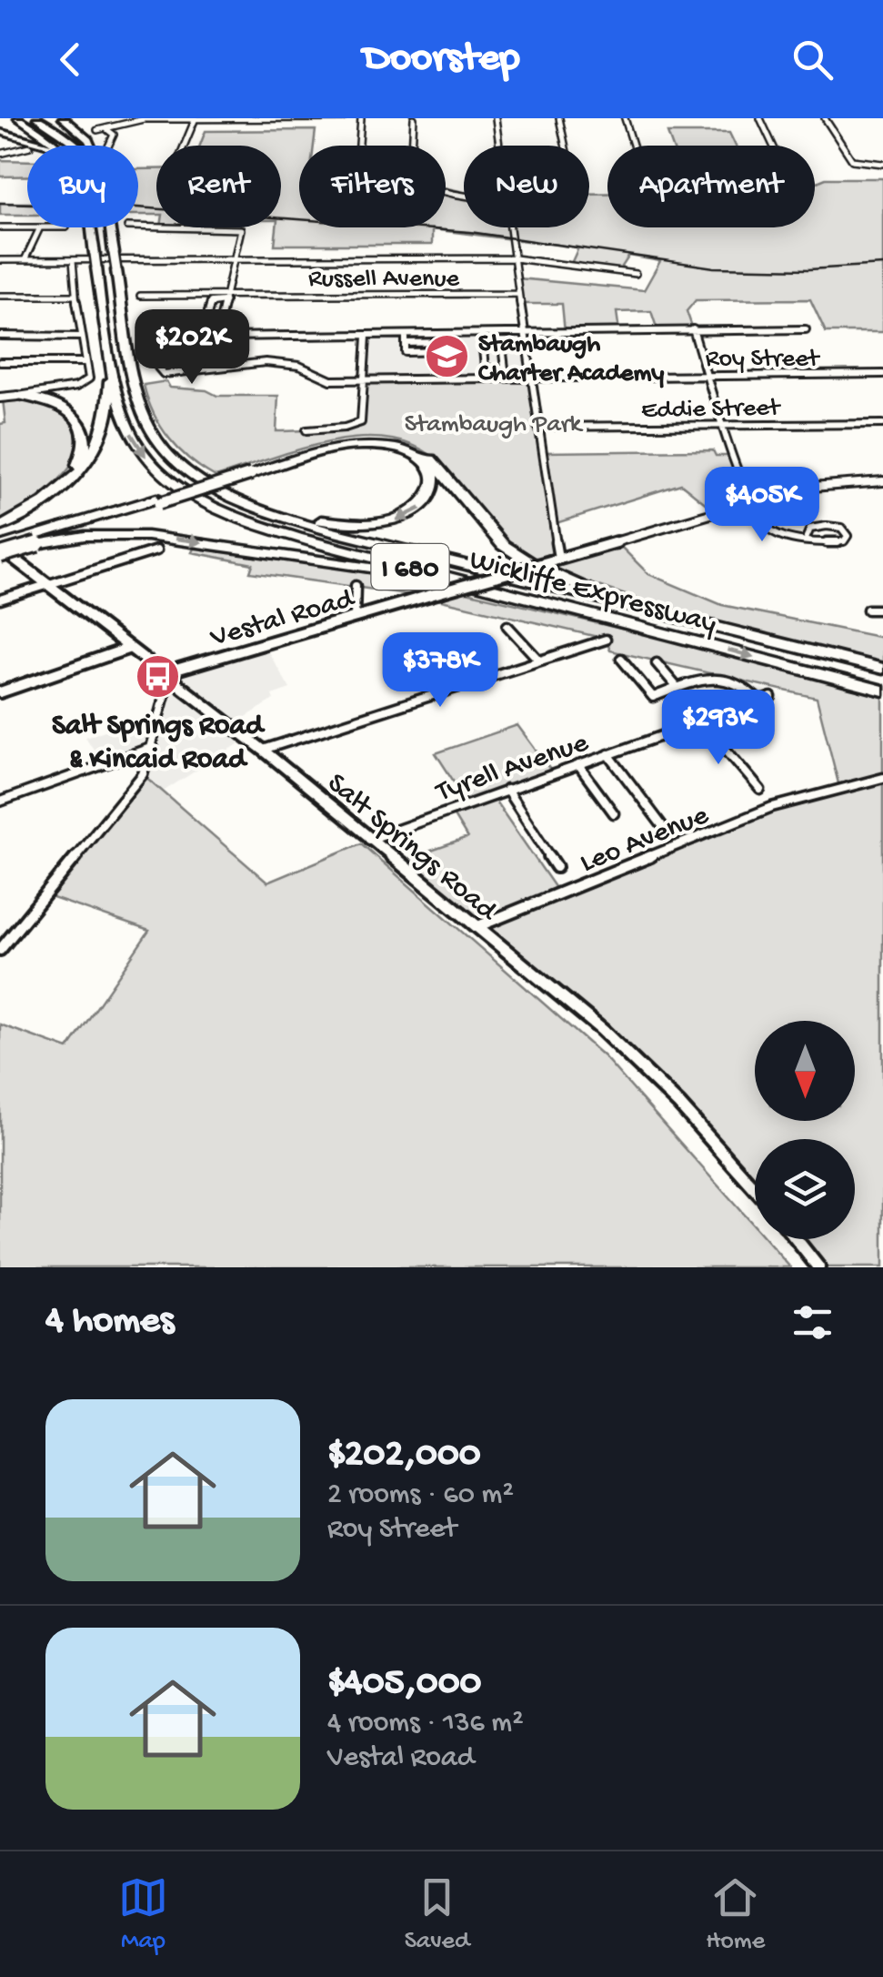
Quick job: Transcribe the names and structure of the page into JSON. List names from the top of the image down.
{
  "streets": {
    "highway": ["I 680", "Wickliffe Expressway"],
    "street": [
      "Russell Avenue",
      "Roy Street",
      "Eddie Street",
      "Vestal Road",
      "Tyrell Avenue",
      "Leo Avenue",
      "Salt Springs Road"
    ]
  },
  "crossings": [
    ["Vestal Road", "Salt Springs Road"],
    ["Tyrell Avenue", "Salt Springs Road"],
    ["Leo Avenue", "Salt Springs Road"]
  ],
  "parks": ["Stambaugh Park"],
  "places": {
    "school or university": ["Stambaugh Charter Academy"],
    "bus stop": ["Salt Springs Road & Kincaid Road"]
  },
  "north": "bottom",
  "page": {
    "header": "Doorstep",
    "chip": [
      "Buy",
      "Rent",
      "Filters",
      "New",
      "Apartment"
    ],
    "price": [
      "$202K",
      "$405K",
      "$378K",
      "$293K"
    ],
    "heading": "4 homes",
    "list": [
      {
        "name": "$202,000",
        "note": "2 rooms · 60 m² · Roy Street"
      },
      {
        "name": "$405,000",
        "note": "4 rooms · 136 m² · Vestal Road"
      }
    ],
    "tabs": ["Map", "Saved", "Home"]
  }
}
